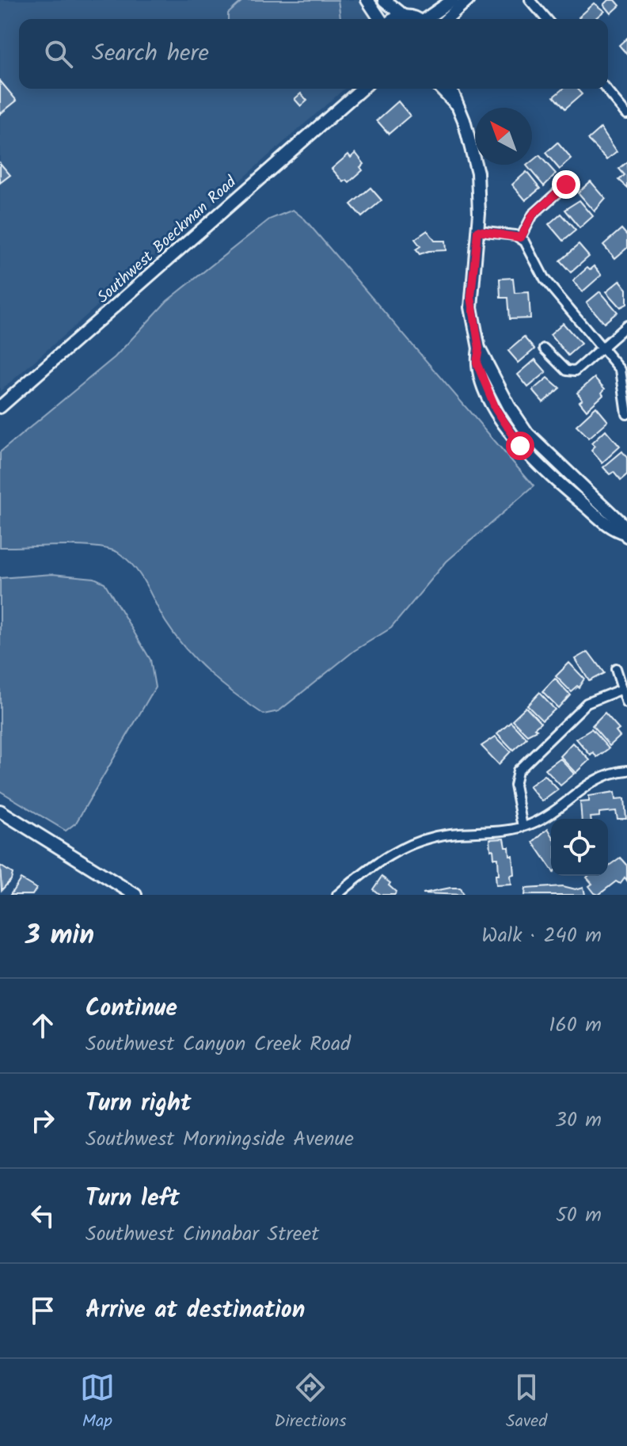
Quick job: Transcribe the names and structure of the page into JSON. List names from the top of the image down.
{
  "streets": {
    "main road": ["Southwest Boeckman Road"]
  },
  "north": "top left",
  "page": {
    "search": "Search here",
    "heading": ["3 min", "Walk · 240 m"],
    "list": [
      ["Continue", "Southwest Canyon Creek Road", "160 m"],
      ["Turn right", "Southwest Morningside Avenue", "30 m"],
      ["Turn left", "Southwest Cinnabar Street", "50 m"],
      "Arrive at destination"
    ],
    "nav": ["Map", "Directions", "Saved"]
  }
}
